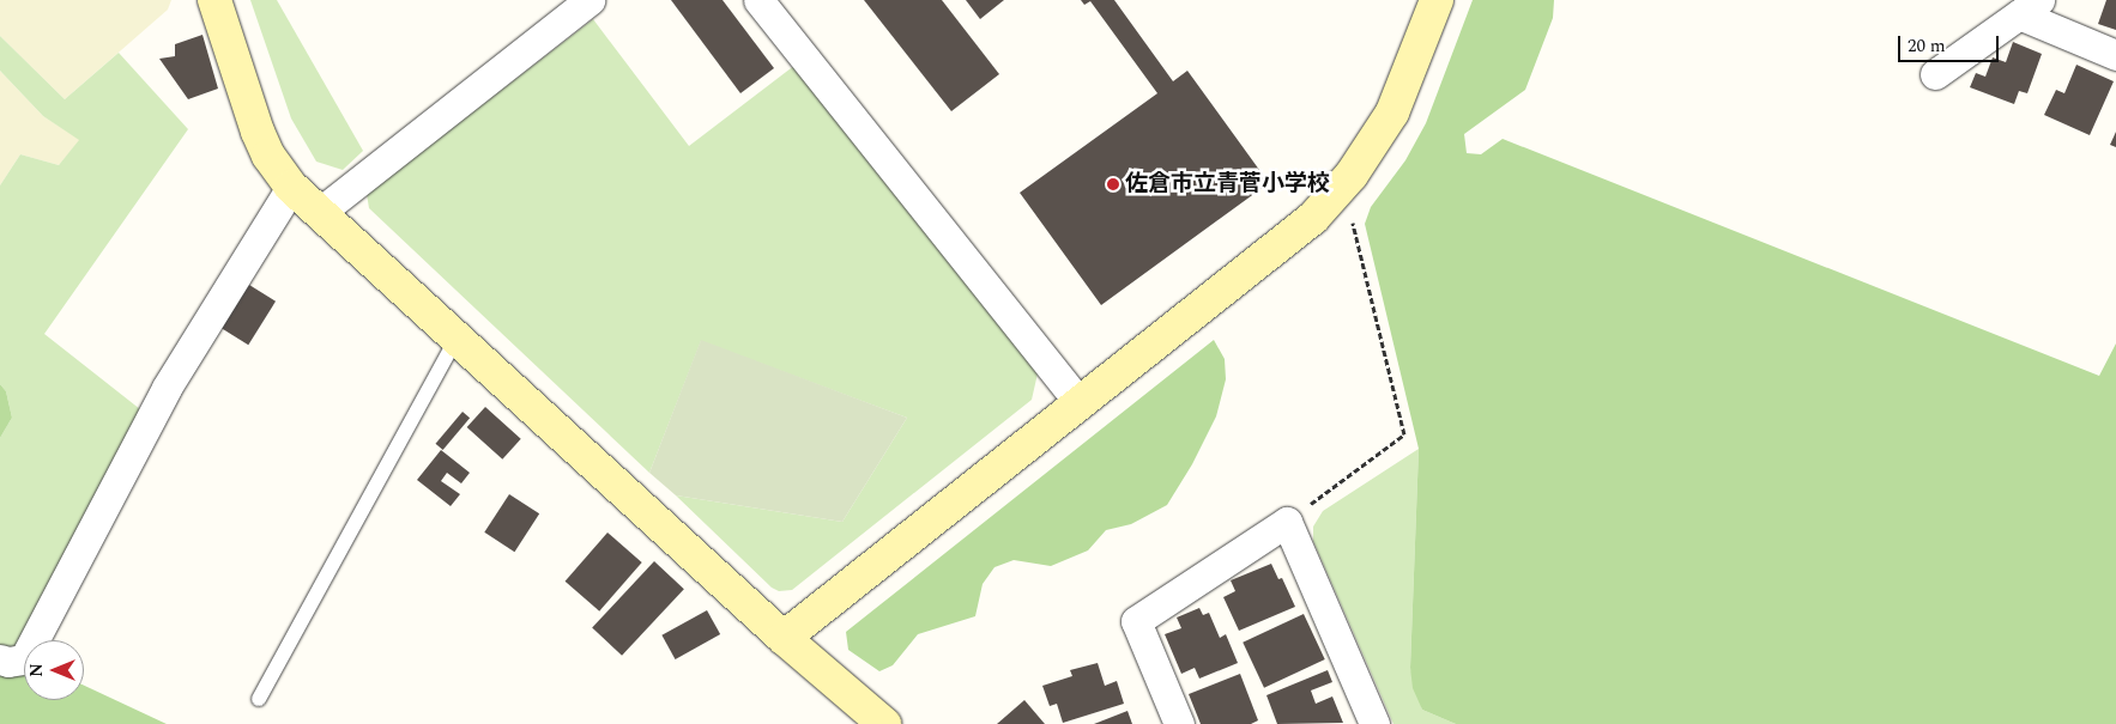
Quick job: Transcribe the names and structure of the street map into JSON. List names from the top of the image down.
{
  "places": ["佐倉市立青菅小学校"],
  "scale_bar": "20 m",
  "north": "left"
}
